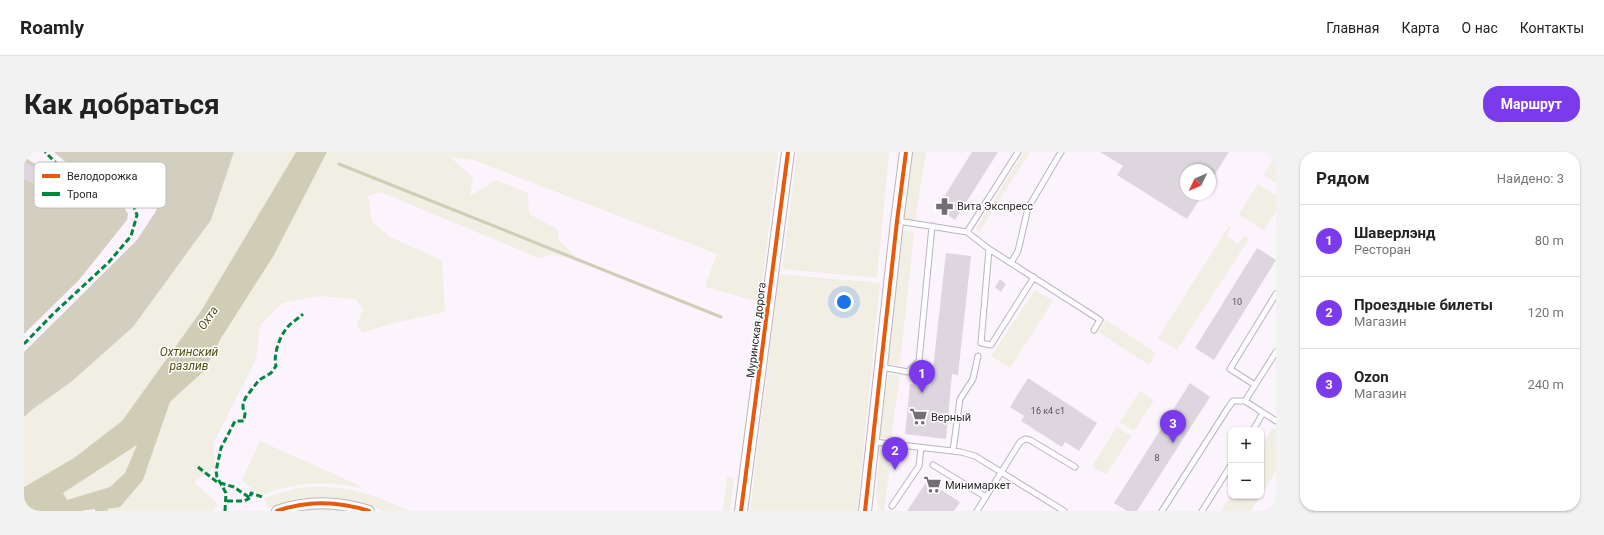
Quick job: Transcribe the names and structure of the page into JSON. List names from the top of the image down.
{
  "streets": {
    "street": ["Муринская дорога"]
  },
  "water": ["Охта", "Охтинский разлив"],
  "places": {
    "pharmacy": ["Вита Экспресс"],
    "supermarket": ["Верный", "Минимаркет"]
  },
  "house_numbers": ["10", "16 к4 с1", "8"],
  "legend": ["Велодорожка", "Тропа"],
  "north": "bottom left",
  "page": {
    "header": "Roamly",
    "nav": [
      "Главная",
      "Карта",
      "О нас",
      "Контакты"
    ],
    "buttons": "Маршрут",
    "title": "Как добраться",
    "heading": ["Рядом", "Найдено: 3"],
    "list": [
      {
        "mark": "1",
        "name": "Шаверлэнд",
        "note": "Ресторан",
        "value": "80 m"
      },
      {
        "mark": "2",
        "name": "Проездные билеты",
        "note": "Магазин",
        "value": "120 m"
      },
      {
        "mark": "3",
        "name": "Ozon",
        "note": "Магазин",
        "value": "240 m"
      }
    ],
    "pins": ["1", "3", "2"],
    "map_buttons": ["+", "−"]
  }
}
